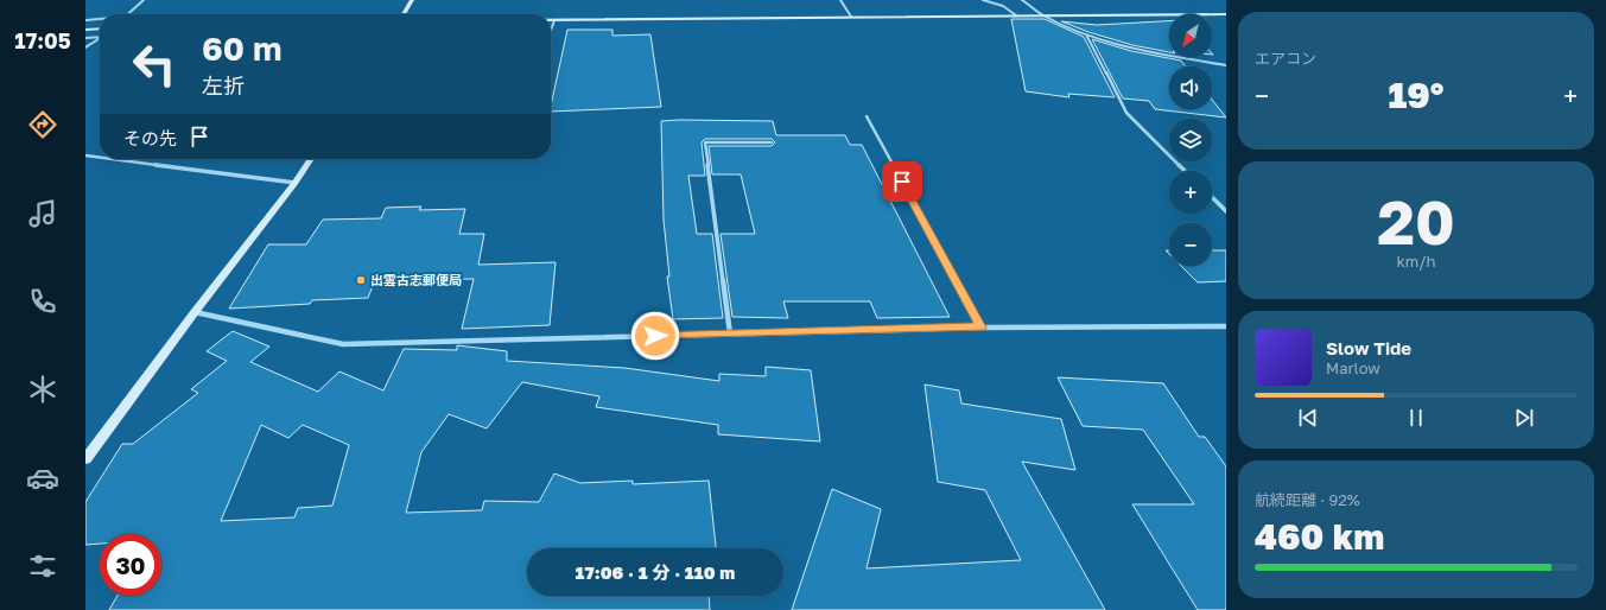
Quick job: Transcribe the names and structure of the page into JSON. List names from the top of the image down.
{
  "places": ["出雲古志郵便局"],
  "north": "bottom left",
  "page": {
    "tabs": "17:05",
    "tile": [
      "エアコン",
      ["20", "km/h"],
      ["航続距離 · 92%", "460 km"]
    ],
    "map_buttons": ["+", "−"],
    "turn": ["60 m", "左折"],
    "heat": ["−", "19°", "+"],
    "then": "その先",
    "song": ["Slow Tide", "Marlow"],
    "limit": "30",
    "trip": "17:06 · 1 分 · 110 m"
  }
}
